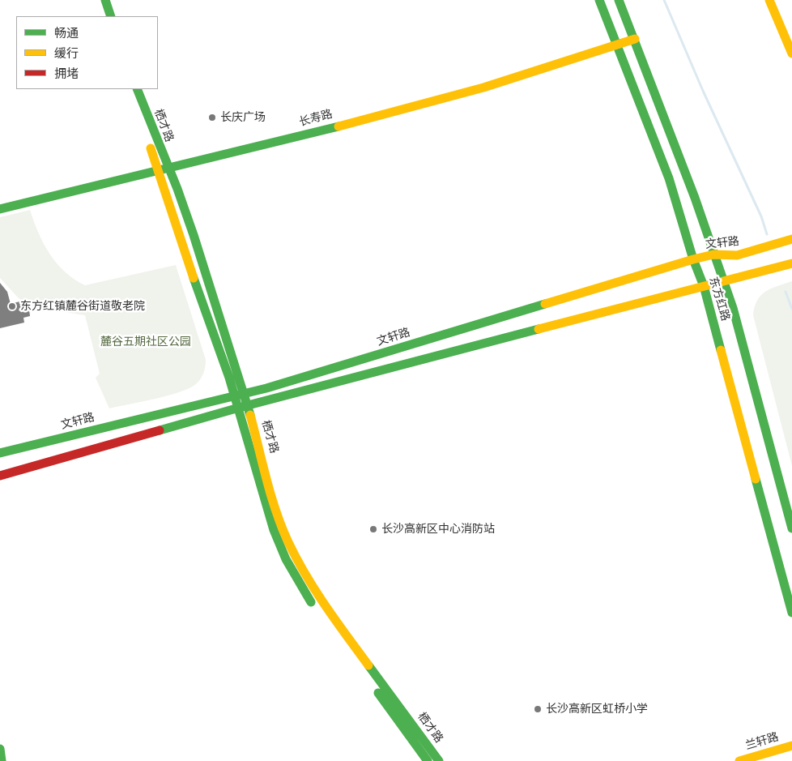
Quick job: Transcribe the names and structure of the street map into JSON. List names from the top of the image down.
{
  "streets": {
    "main road": [
      "长寿路",
      "栖才路",
      "文轩路",
      "东方红路",
      "兰轩路"
    ]
  },
  "crossings": [
    ["长寿路", "栖才路"],
    ["长寿路", "东方红路"],
    ["栖才路", "文轩路"],
    ["文轩路", "东方红路"]
  ],
  "parks": ["麓谷五期社区公园"],
  "places": [
    "长庆广场",
    "东方红镇麓谷街道敬老院",
    "长沙高新区中心消防站",
    "长沙高新区虹桥小学"
  ],
  "legend": ["畅通", "缓行", "拥堵"]
}
